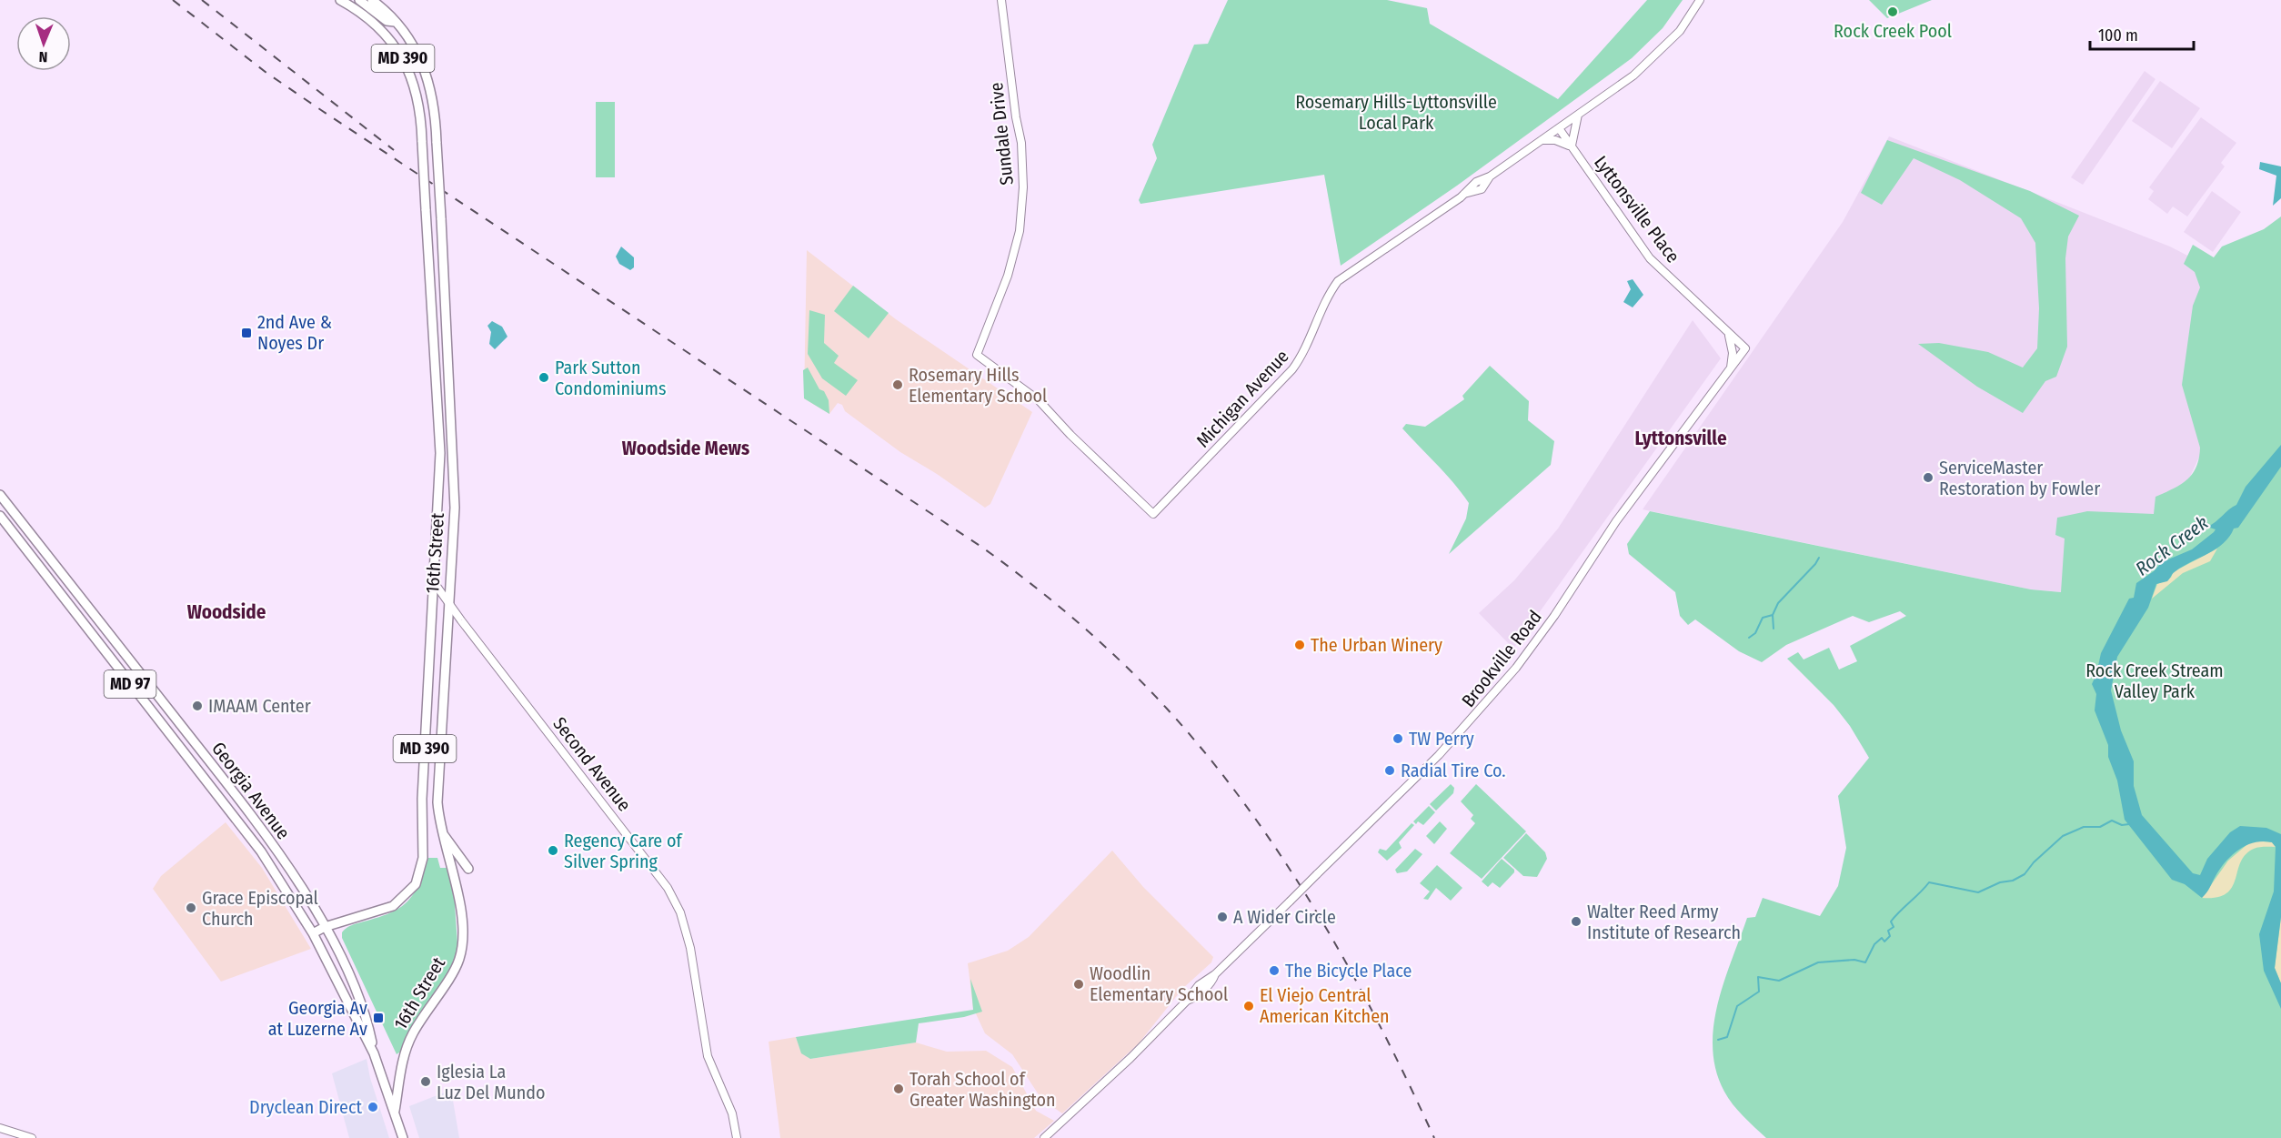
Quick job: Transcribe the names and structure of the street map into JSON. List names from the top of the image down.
{
  "streets": {
    "main road": [
      "MD 390",
      "16th Street",
      "MD 97",
      "Georgia Avenue"
    ],
    "street": [
      "Sundale Drive",
      "Lyttonsville Place",
      "Michigan Avenue",
      "Brookville Road",
      "Second Avenue"
    ]
  },
  "crossings": [
    ["Sundale Drive", "Michigan Avenue"],
    ["Lyttonsville Place", "Michigan Avenue"],
    ["Lyttonsville Place", "Brookville Road"],
    ["16th Street", "Second Avenue"],
    ["16th Street", "Georgia Avenue"]
  ],
  "districts": ["Lyttonsville", "Woodside Mews", "Woodside"],
  "water": ["Rock Creek"],
  "parks": ["Rosemary Hills-Lyttonsville Local Park", "Rock Creek Stream Valley Park"],
  "places": {
    "other": [
      "Rock Creek Pool",
      "Park Sutton Condominiums",
      "Rosemary Hills Elementary School",
      "ServiceMaster Restoration by Fowler",
      "The Urban Winery",
      "IMAAM Center",
      "TW Perry",
      "Radial Tire Co.",
      "Regency Care of Silver Spring",
      "Grace Episcopal Church",
      "A Wider Circle",
      "Walter Reed Army Institute of Research",
      "The Bicycle Place",
      "Woodlin Elementary School",
      "El Viejo Central American Kitchen",
      "Iglesia La Luz Del Mundo",
      "Torah School of Greater Washington",
      "Dryclean Direct"
    ],
    "transit": ["2nd Ave & Noyes Dr", "Georgia Av at Luzerne Av"]
  },
  "scale_bar": "100 m",
  "north": "bottom"
}
